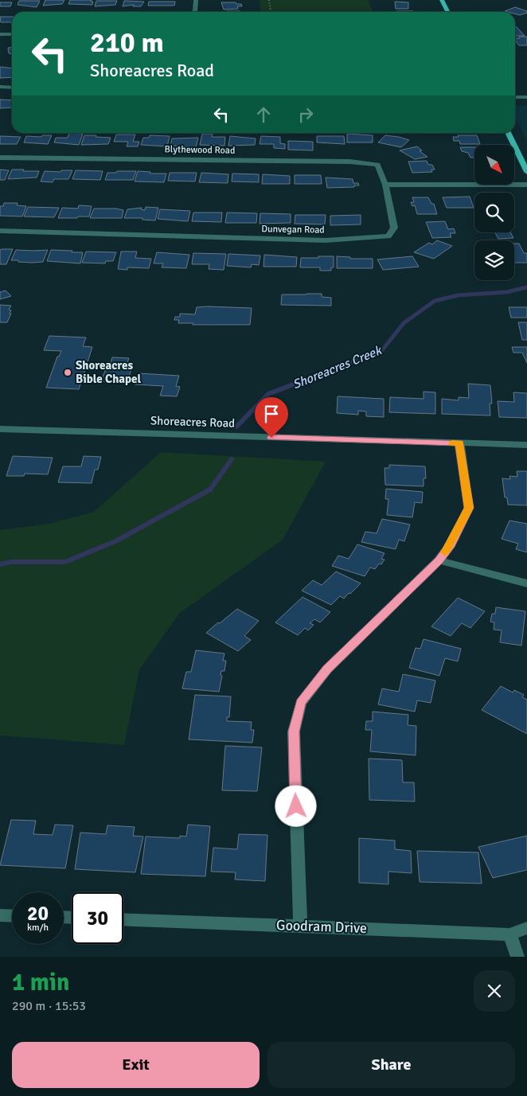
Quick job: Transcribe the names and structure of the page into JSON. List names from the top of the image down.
{
  "streets": {
    "street": [
      "Blythewood Road",
      "Dunvegan Road",
      "Shoreacres Road",
      "Goodram Drive"
    ]
  },
  "crossings": [
    ["Blythewood Road", "Dunvegan Road"]
  ],
  "water": ["Shoreacres Creek"],
  "places": ["Shoreacres Bible Chapel"],
  "north": "bottom right",
  "page": {
    "turn": ["210 m", "Shoreacres Road"],
    "speed": "20 km/h",
    "limit": "30",
    "heading": ["1 min", "290 m · 15:53"],
    "buttons": ["Exit", "Share"]
  }
}
